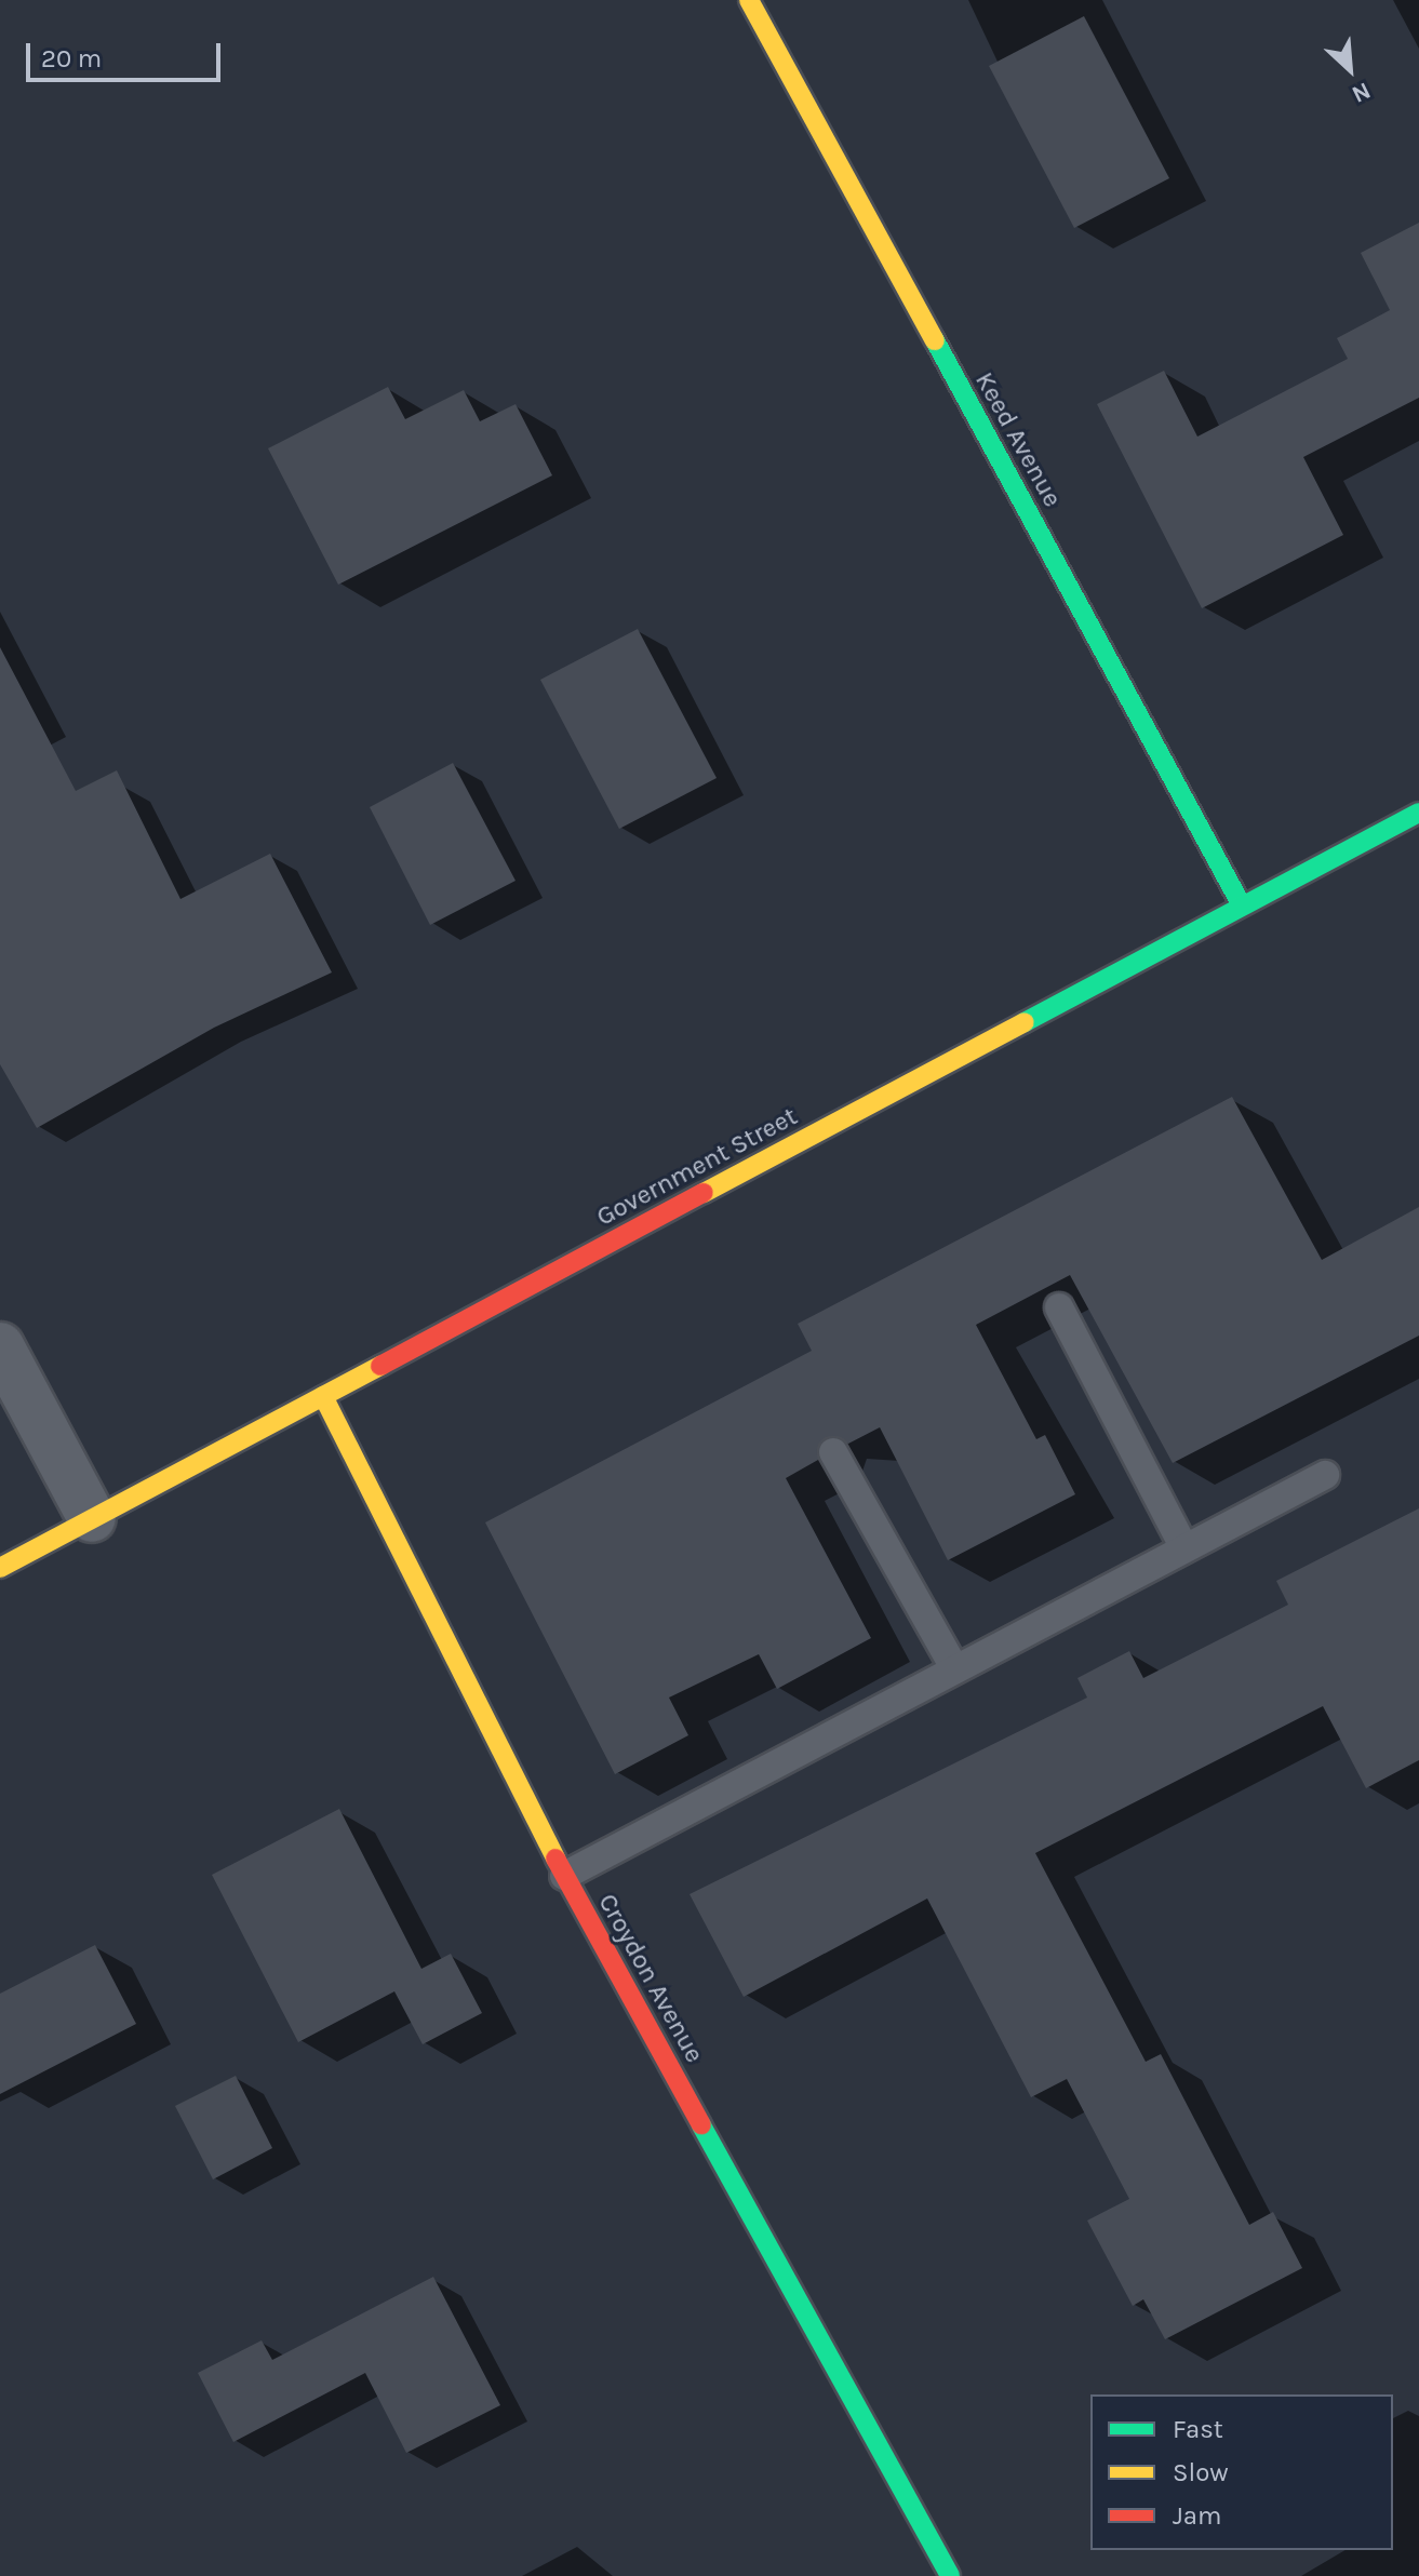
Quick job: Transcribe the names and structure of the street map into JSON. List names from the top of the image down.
{
  "streets": {
    "street": ["Keed Avenue", "Government Street", "Croydon Avenue"]
  },
  "crossings": [
    ["Keed Avenue", "Government Street"],
    ["Government Street", "Croydon Avenue"]
  ],
  "legend": ["Fast", "Slow", "Jam"],
  "scale_bar": "20 m",
  "north": "bottom right"
}
